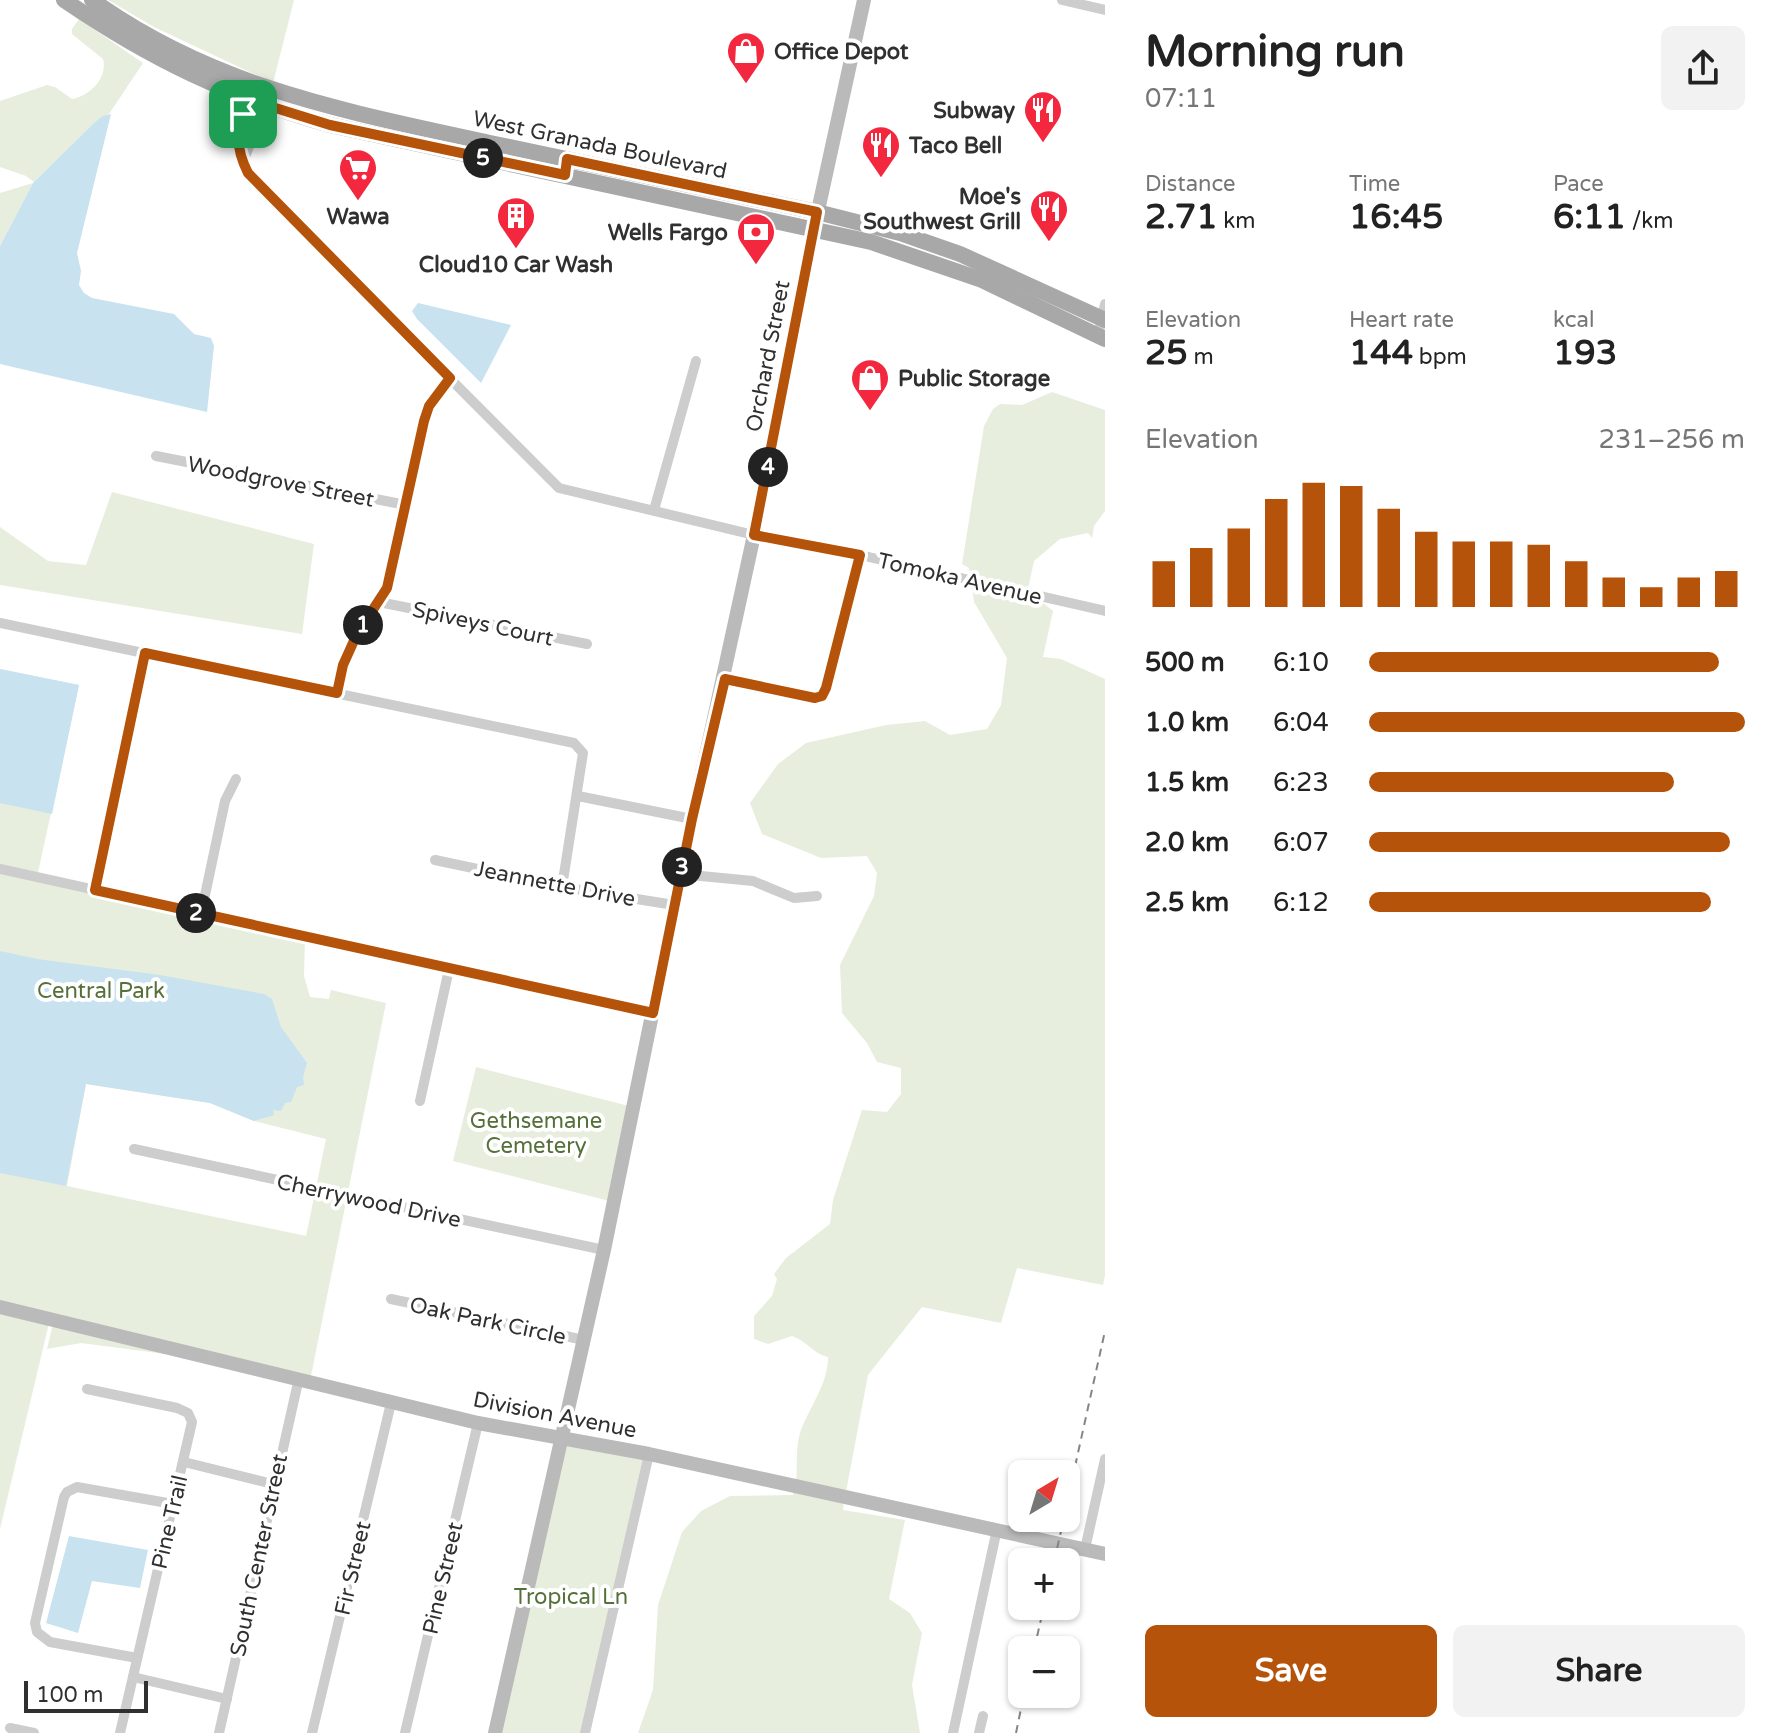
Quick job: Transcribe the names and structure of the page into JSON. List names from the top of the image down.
{
  "streets": {
    "main road": ["West Granada Boulevard"],
    "street": [
      "Orchard Street",
      "Woodgrove Street",
      "Tomoka Avenue",
      "Spiveys Court",
      "Jeannette Drive",
      "Cherrywood Drive",
      "Oak Park Circle",
      "Division Avenue",
      "Pine Trail",
      "South Center Street",
      "Fir Street",
      "Pine Street"
    ]
  },
  "crossings": [
    ["West Granada Boulevard", "Orchard Street"],
    ["West Granada Boulevard", "Tomoka Avenue"],
    ["Orchard Street", "Tomoka Avenue"],
    ["Orchard Street", "Jeannette Drive"],
    ["Orchard Street", "Cherrywood Drive"],
    ["Orchard Street", "Oak Park Circle"],
    ["Orchard Street", "Division Avenue"],
    ["Division Avenue", "South Center Street"],
    ["Division Avenue", "Fir Street"],
    ["Division Avenue", "Pine Street"]
  ],
  "parks": ["Central Park", "Gethsemane Cemetery", "Tropical Ln"],
  "places": {
    "shop": ["Office Depot", "Public Storage"],
    "restaurant": ["Subway", "Taco Bell", "Moe's Southwest Grill"],
    "supermarket": ["Wawa"],
    "building": ["Cloud10 Car Wash"],
    "bank": ["Wells Fargo"]
  },
  "scale_bar": "100 m",
  "north": "top right",
  "page": {
    "heading": ["Morning run", "07:11"],
    "stats": [
      ["Distance", "2.71 km"],
      ["Time", "16:45"],
      ["Pace", "6:11 /km"],
      ["Elevation", "25 m"],
      ["Heart rate", "144 bpm"],
      ["kcal", "193"]
    ],
    "pins": [
      "5",
      "4",
      "1",
      "3",
      "2"
    ],
    "chart": ["Elevation", "231–256 m"],
    "list": [
      {
        "name": "500 m",
        "note": "6:10"
      },
      {
        "name": "1.0 km",
        "note": "6:04"
      },
      {
        "name": "1.5 km",
        "note": "6:23"
      },
      {
        "name": "2.0 km",
        "note": "6:07"
      },
      {
        "name": "2.5 km",
        "note": "6:12"
      }
    ],
    "map_buttons": ["+", "−"],
    "buttons": ["Save", "Share"],
    "scale": "100 m"
  }
}
